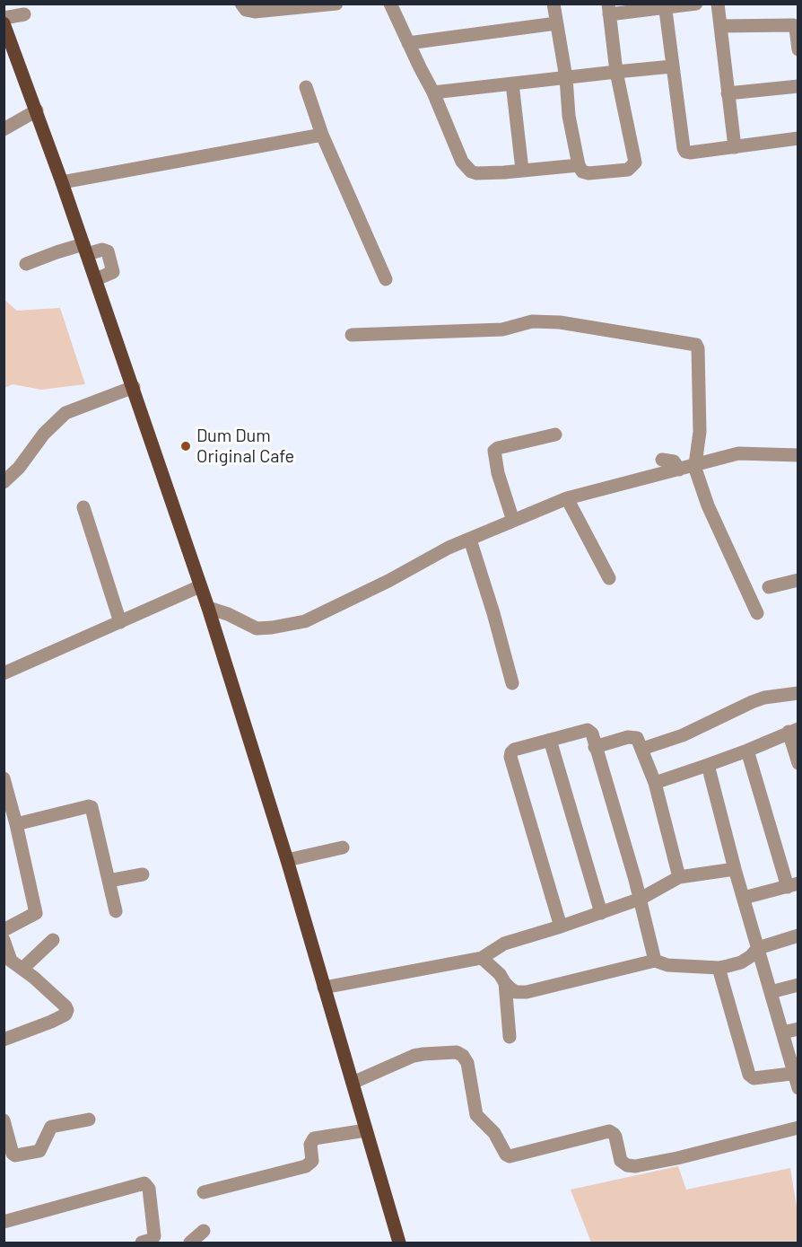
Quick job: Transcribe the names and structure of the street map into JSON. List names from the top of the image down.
{
  "places": ["Dum Dum Original Cafe"]
}
